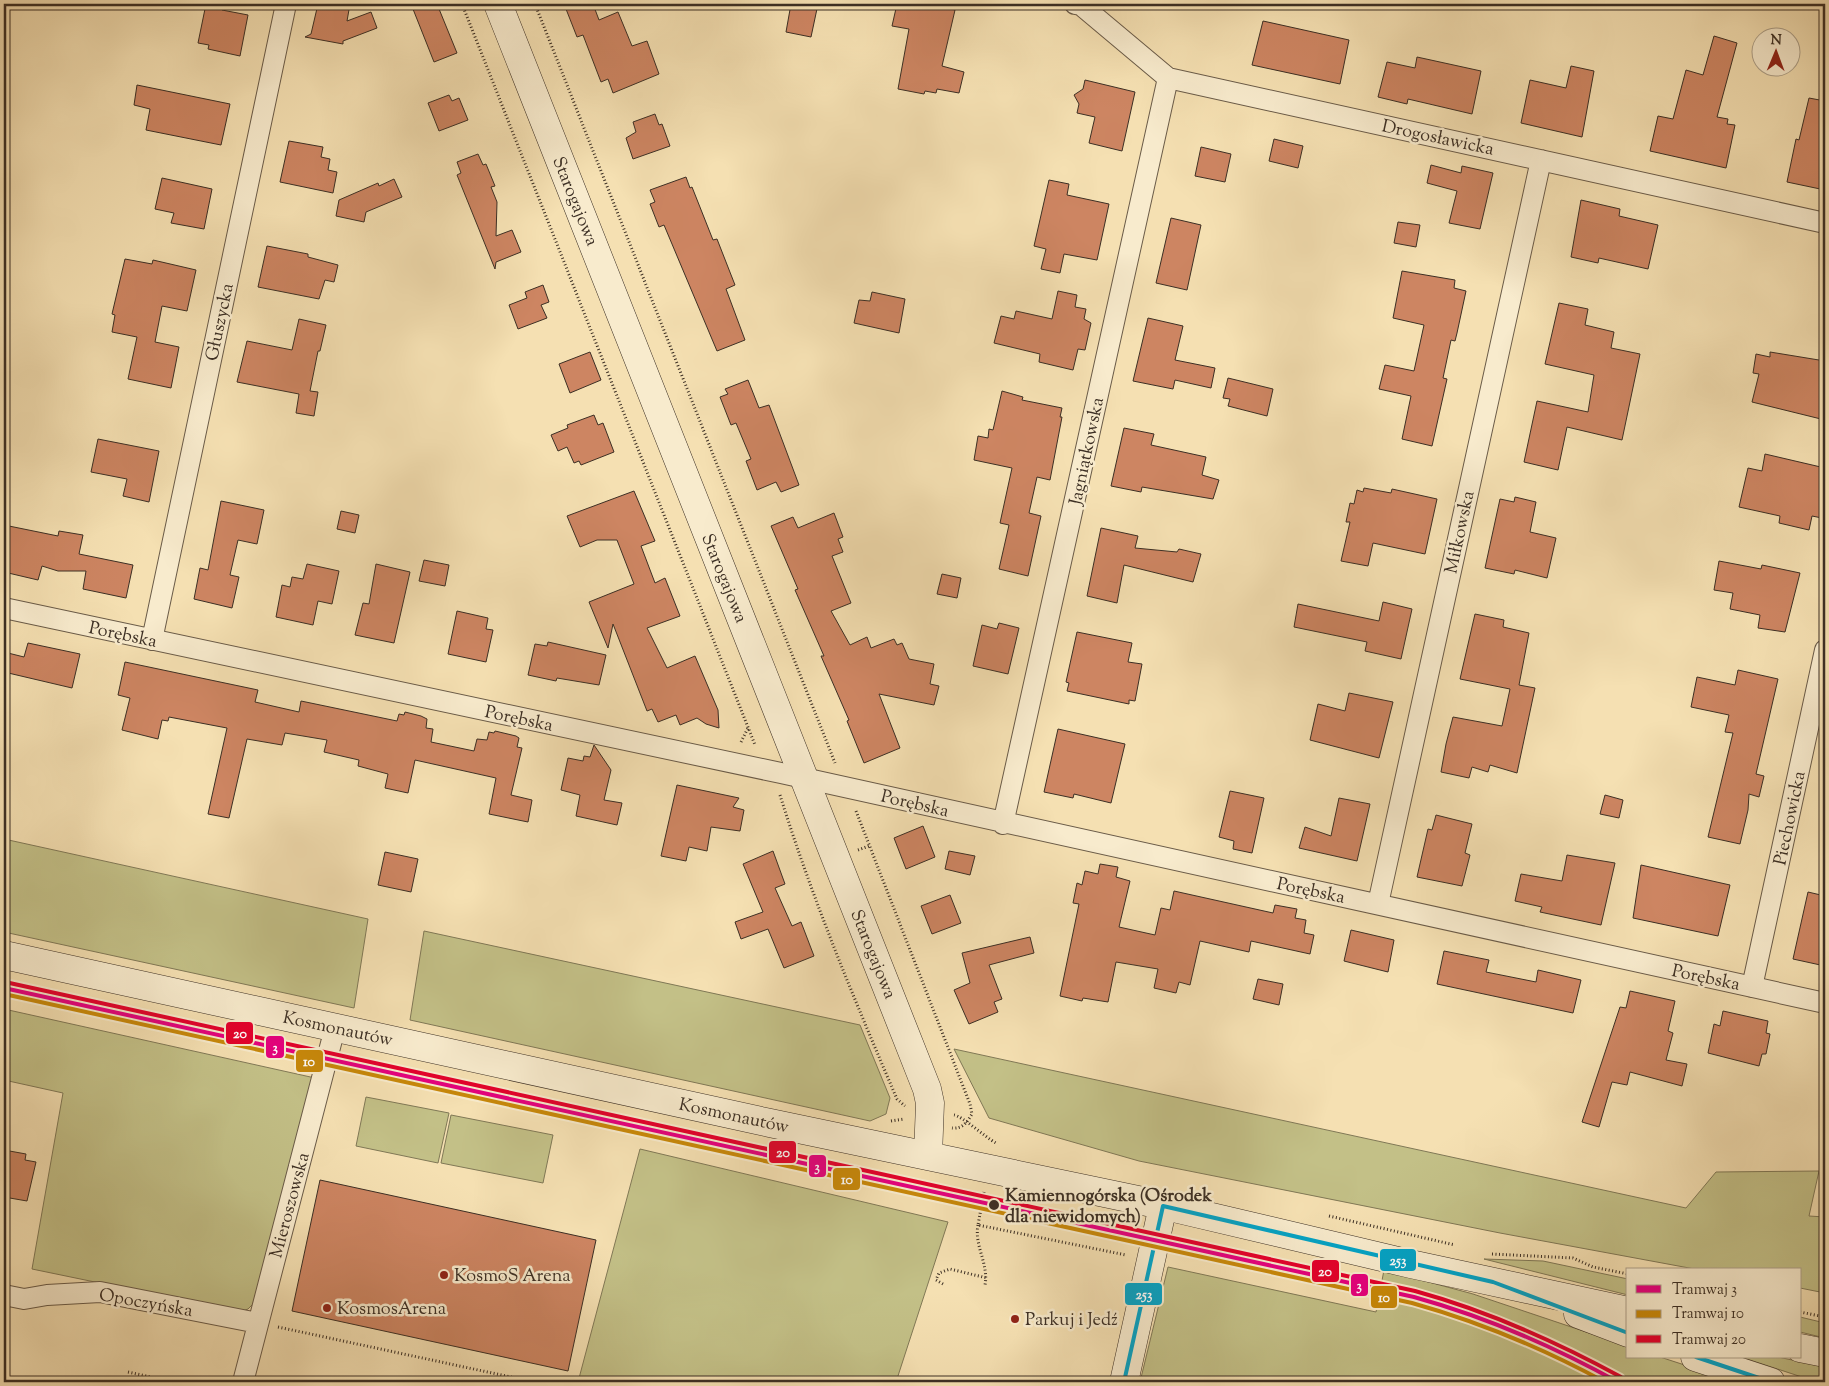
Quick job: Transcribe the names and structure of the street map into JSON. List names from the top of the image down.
{
  "streets": {
    "main road": ["Starogajowa", "Kosmonautów"],
    "street": [
      "Drogosławicka",
      "Głuszycka",
      "Jagniątkowska",
      "Miłkowska",
      "Porębska",
      "Piechowicka",
      "Mieroszowska",
      "Opoczyńska"
    ]
  },
  "crossings": [
    ["Drogosławicka", "Jagniątkowska"],
    ["Drogosławicka", "Miłkowska"],
    ["Starogajowa", "Porębska"],
    ["Starogajowa", "Kosmonautów"],
    ["Głuszycka", "Porębska"],
    ["Jagniątkowska", "Porębska"],
    ["Miłkowska", "Porębska"],
    ["Porębska", "Piechowicka"],
    ["Kosmonautów", "Mieroszowska"],
    ["Mieroszowska", "Opoczyńska"]
  ],
  "places": [
    "Kamiennogórska (Ośrodek dla niewidomych)",
    "KosmoS Arena",
    "KosmosArena",
    "Parkuj i Jedź"
  ],
  "lines": [
    "tram line 20",
    "tram line 3",
    "tram line 10",
    "transit line 253"
  ],
  "legend": ["Tramwaj 3", "Tramwaj 10", "Tramwaj 20"],
  "north": "top"
}
